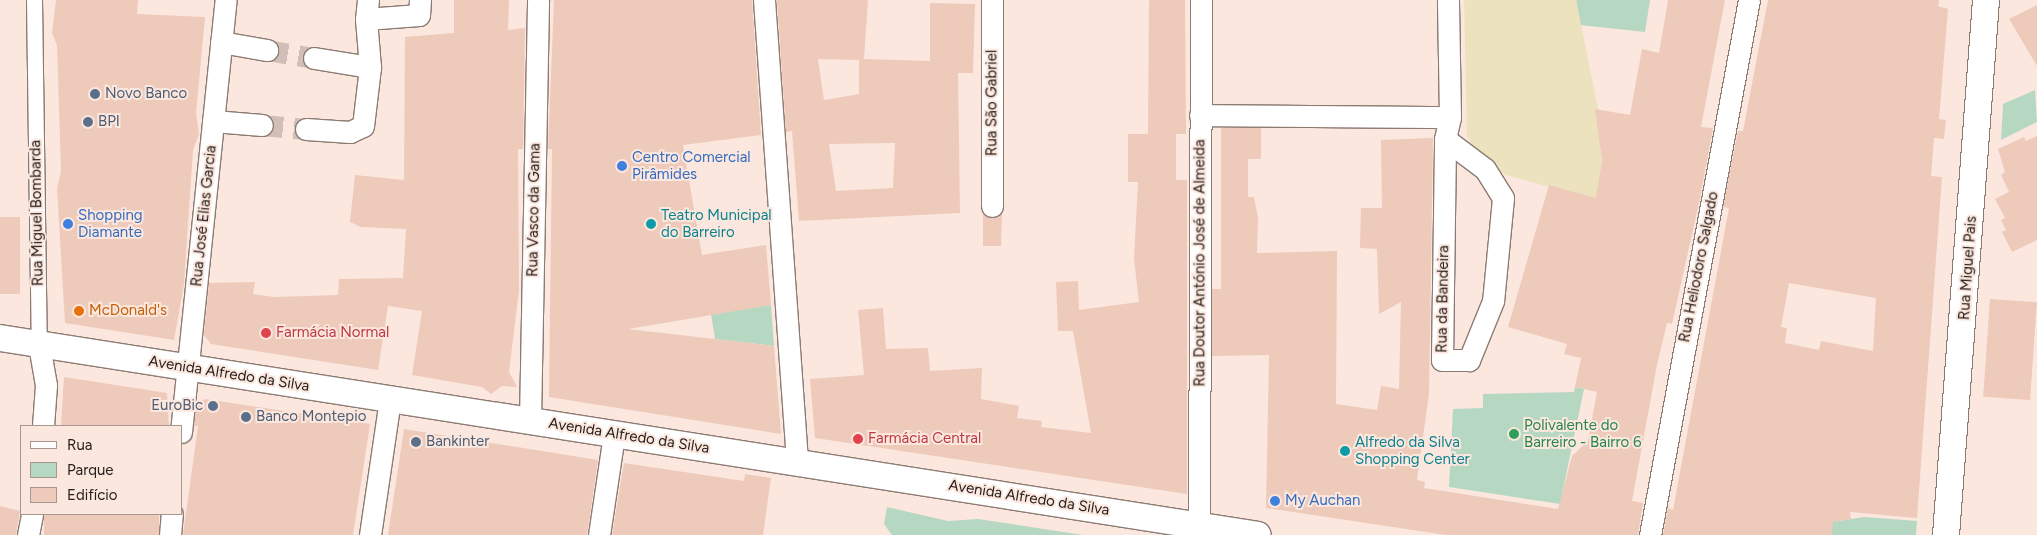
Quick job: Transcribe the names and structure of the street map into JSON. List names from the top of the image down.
{
  "streets": {
    "street": [
      "Rua São Gabriel",
      "Rua Vasco da Gama",
      "Rua Miguel Bombarda",
      "Rua José Elias Garcia",
      "Rua Doutor António José de Almeida",
      "Rua Heliodoro Salgado",
      "Rua Miguel Pais",
      "Rua da Bandeira",
      "Avenida Alfredo da Silva"
    ]
  },
  "crossings": [
    ["Rua Vasco da Gama", "Avenida Alfredo da Silva"],
    ["Rua Miguel Bombarda", "Avenida Alfredo da Silva"],
    ["Rua José Elias Garcia", "Avenida Alfredo da Silva"],
    ["Rua Doutor António José de Almeida", "Avenida Alfredo da Silva"]
  ],
  "places": [
    "Novo Banco",
    "BPI",
    "Centro Comercial Pirâmides",
    "Shopping Diamante",
    "Teatro Municipal do Barreiro",
    "McDonald's",
    "Farmácia Normal",
    "EuroBic",
    "Banco Montepio",
    "Polivalente do Barreiro - Bairro 6",
    "Farmácia Central",
    "Bankinter",
    "Alfredo da Silva Shopping Center",
    "My Auchan"
  ],
  "legend": ["Rua", "Parque", "Edifício"]
}
